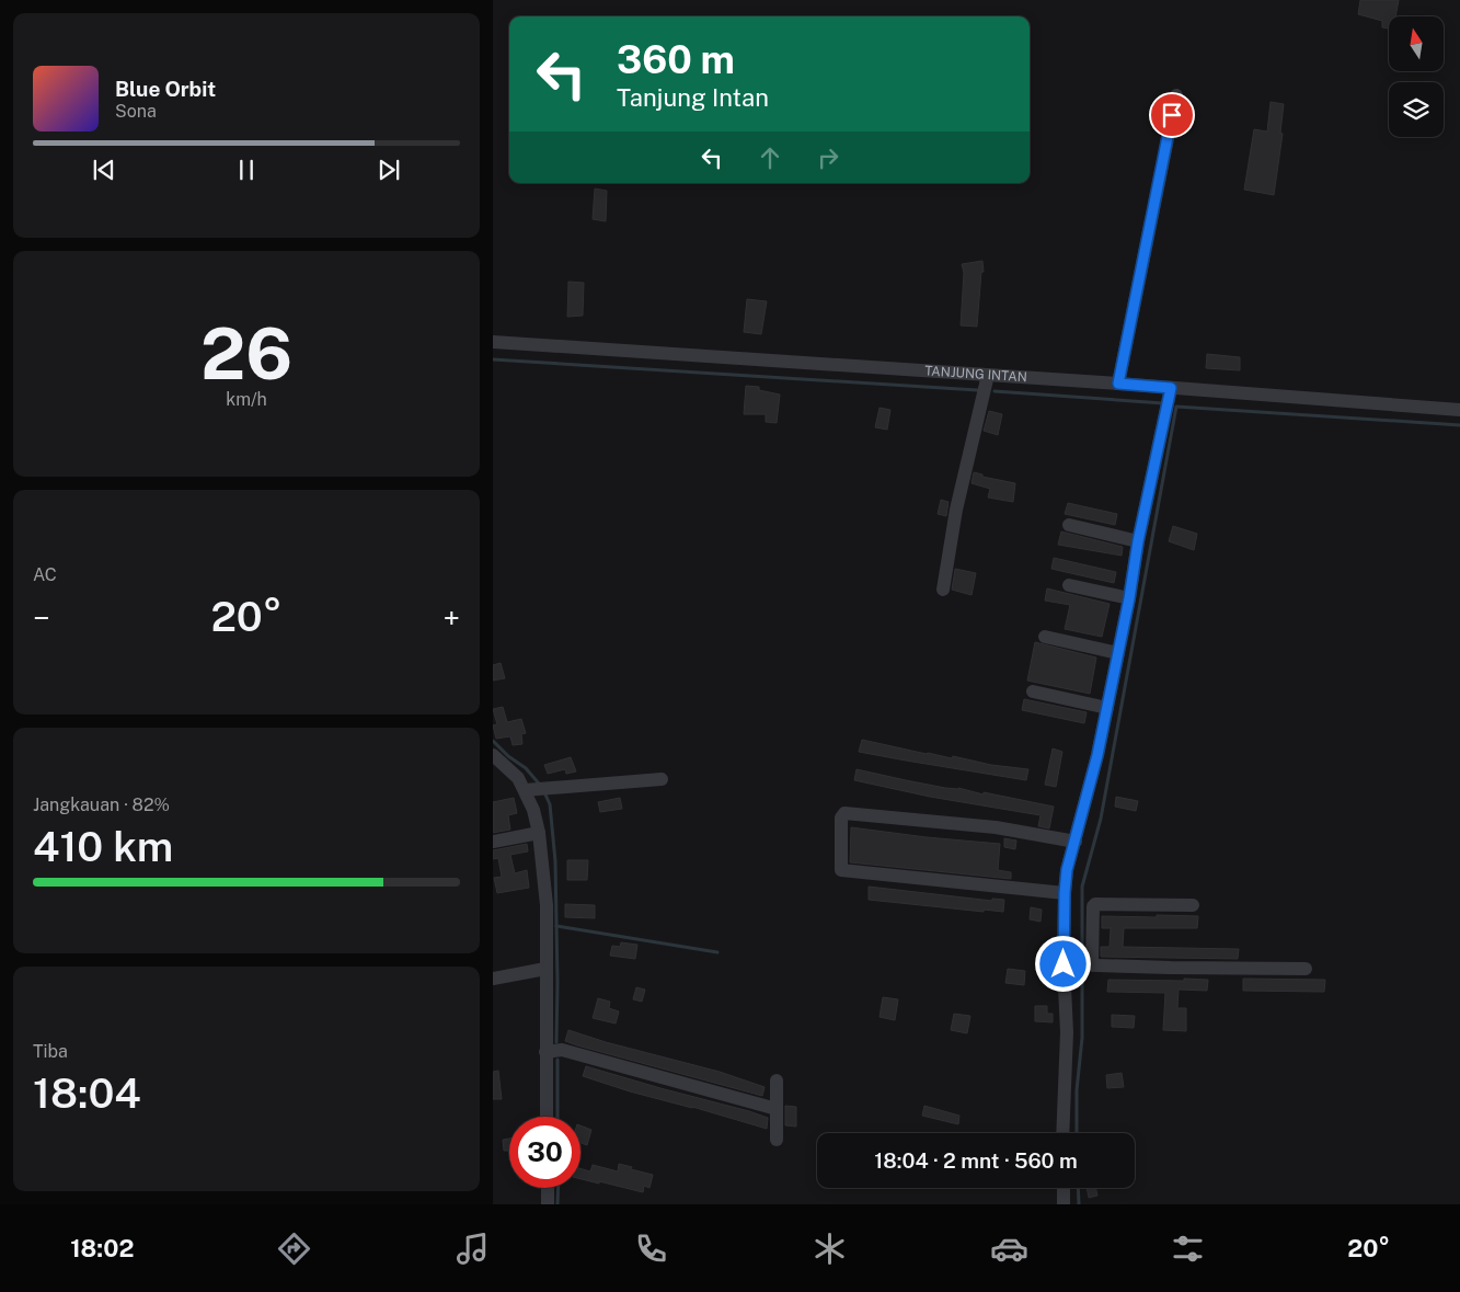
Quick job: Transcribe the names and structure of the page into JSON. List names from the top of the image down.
{
  "streets": {
    "street": ["TANJUNG INTAN"]
  },
  "north": "top",
  "page": {
    "turn": ["360 m", "Tanjung Intan"],
    "song": ["Blue Orbit", "Sona"],
    "tile": [
      ["26", "km/h"],
      "AC",
      ["Jangkauan · 82%", "410 km"],
      ["Tiba", "18:04"]
    ],
    "heat": ["−", "20°", "+"],
    "limit": "30",
    "trip": "18:04 · 2 mnt · 560 m",
    "tabs": ["18:02", "20°"]
  }
}
